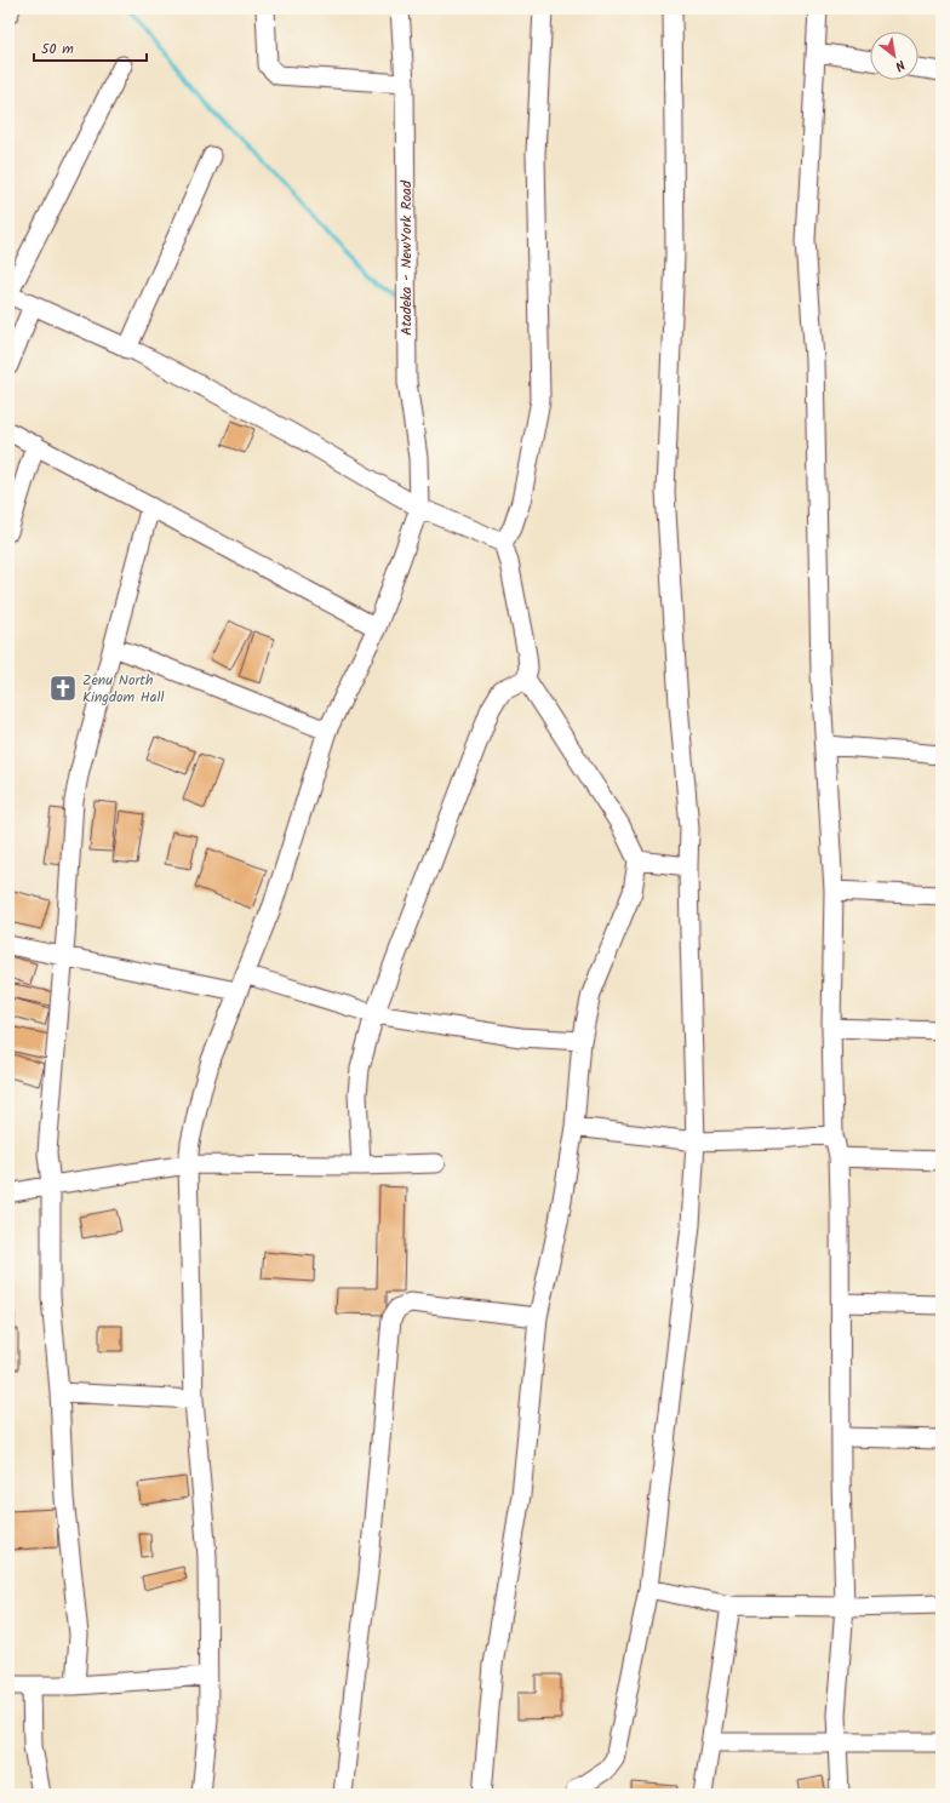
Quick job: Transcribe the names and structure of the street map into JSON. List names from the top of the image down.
{
  "streets": {
    "street": ["Atadeka - NewYork Road"]
  },
  "places": {
    "church": ["Zenu North Kingdom Hall"]
  },
  "scale_bar": "50 m",
  "north": "bottom right"
}
